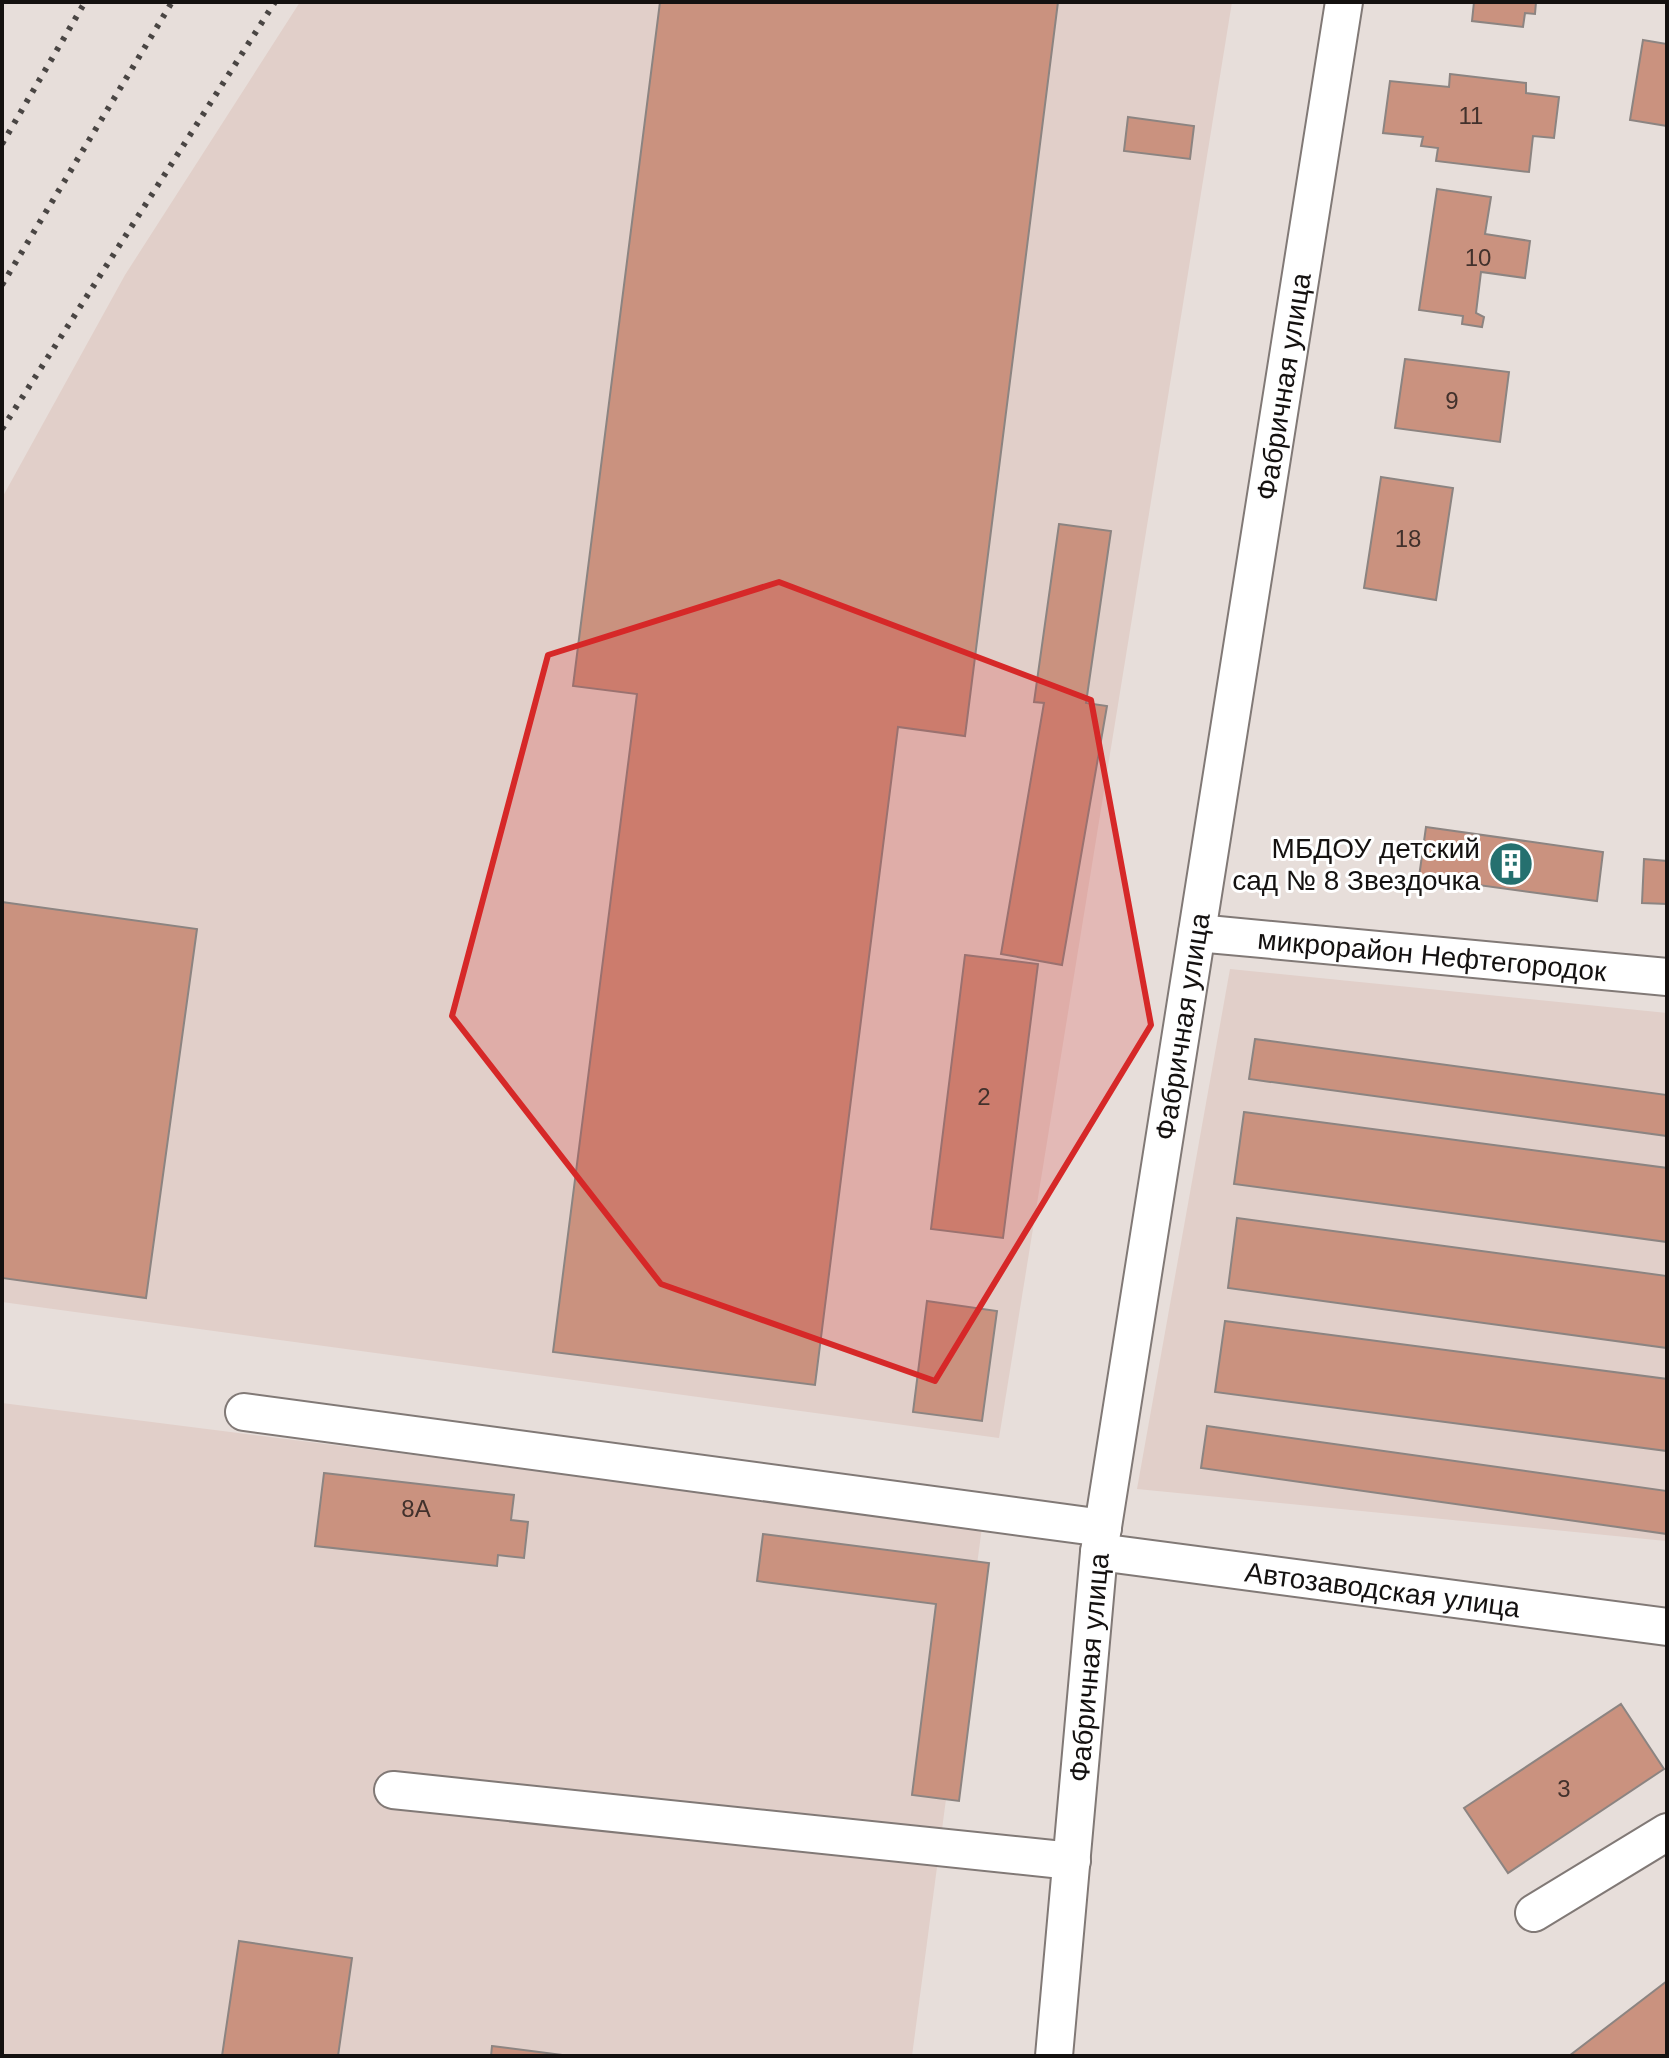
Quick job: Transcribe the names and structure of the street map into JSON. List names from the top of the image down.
{
  "streets": {
    "street": ["Фабричная улица", "микрорайон Нефтегородок", "Автозаводская улица"]
  },
  "crossings": [
    ["Фабричная улица", "микрорайон Нефтегородок"],
    ["Фабричная улица", "Автозаводская улица"]
  ],
  "places": {
    "building": ["МБДОУ детский сад № 8 Звездочка"]
  },
  "house_numbers": [
    "11",
    "10",
    "9",
    "18",
    "2",
    "8А",
    "3"
  ]
}
